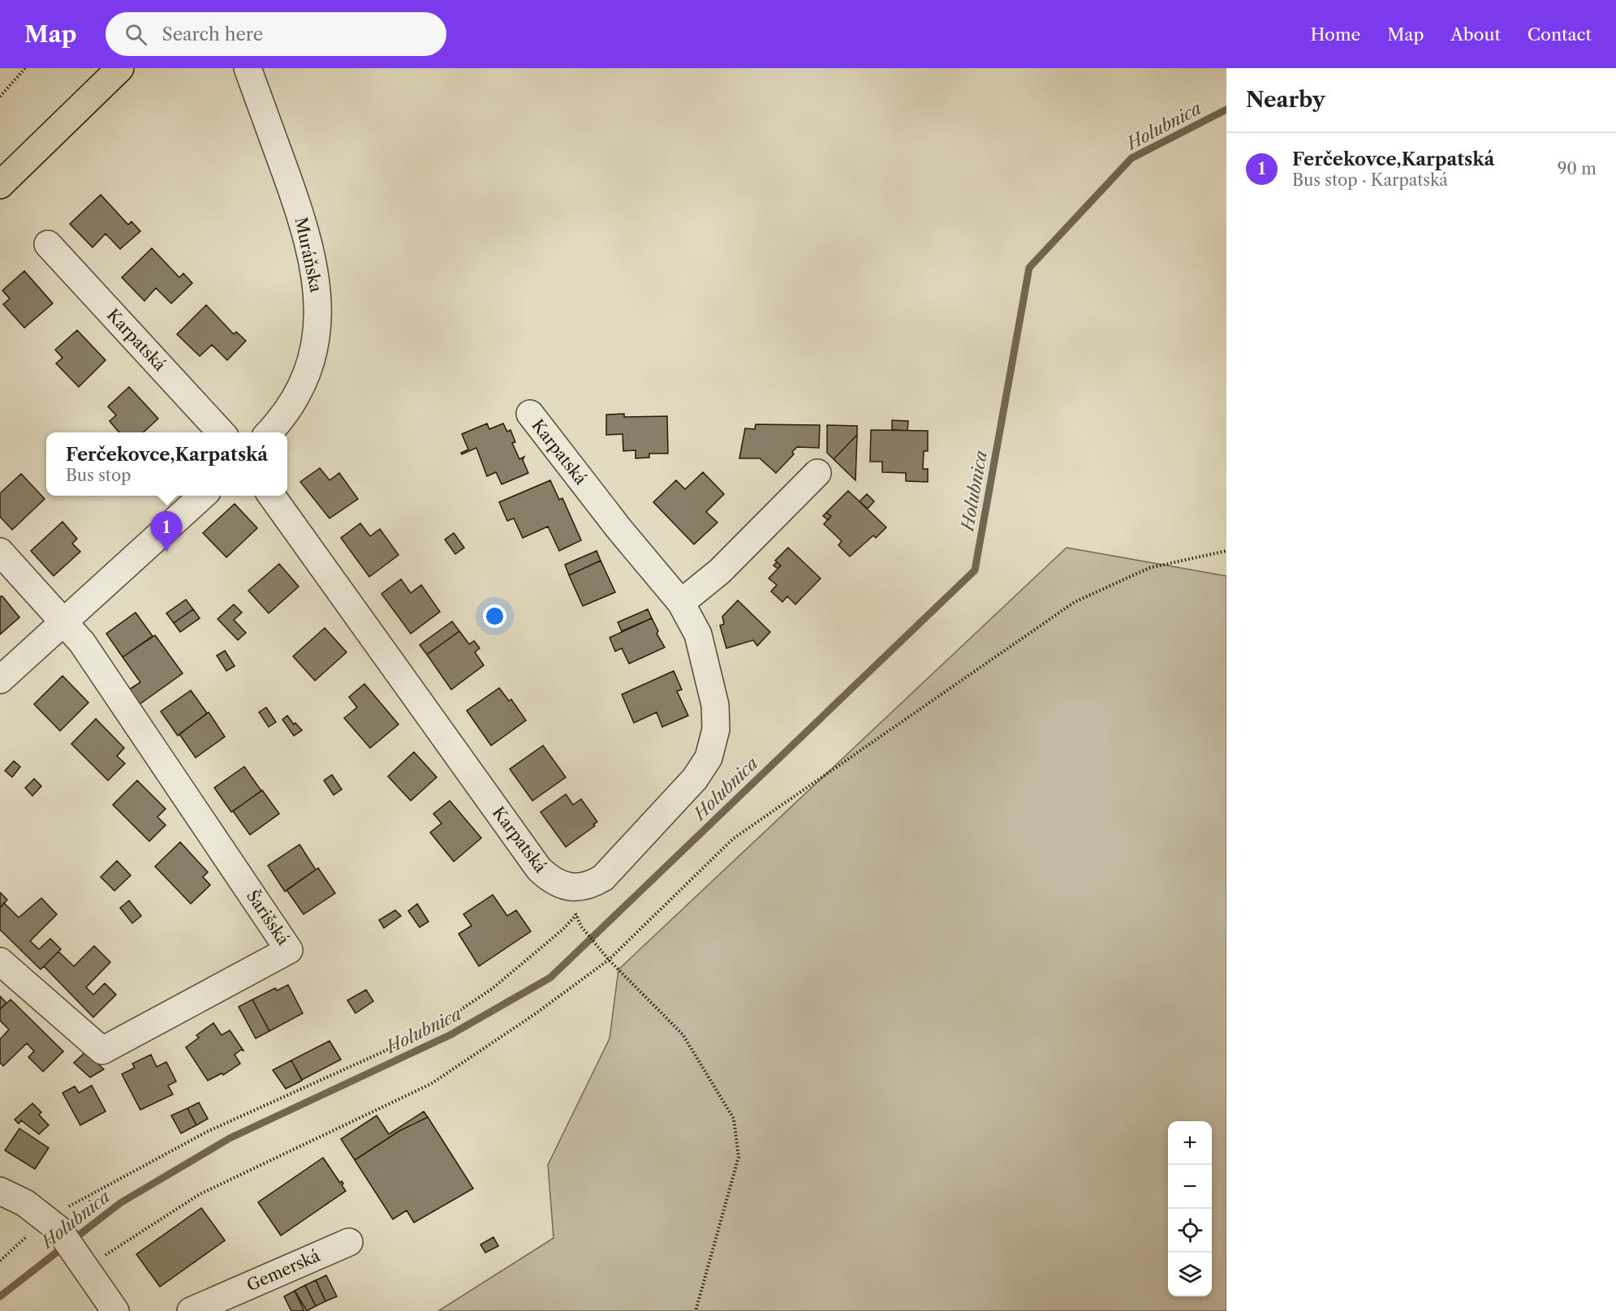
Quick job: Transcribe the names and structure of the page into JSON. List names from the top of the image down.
{
  "streets": {
    "street": [
      "Muráňska",
      "Karpatská",
      "Šarišská",
      "Gemerská"
    ]
  },
  "water": ["Holubnica"],
  "page": {
    "header": "Map",
    "search": "Search here",
    "nav": [
      "Home",
      "Map",
      "About",
      "Contact"
    ],
    "heading": "Nearby",
    "list": [
      {
        "mark": "1",
        "name": "Ferčekovce,Karpatská",
        "note": "Bus stop · Karpatská",
        "value": "90 m"
      }
    ],
    "popup": ["Ferčekovce,Karpatská", "Bus stop"],
    "pins": "1",
    "map_buttons": ["+", "−"]
  }
}
